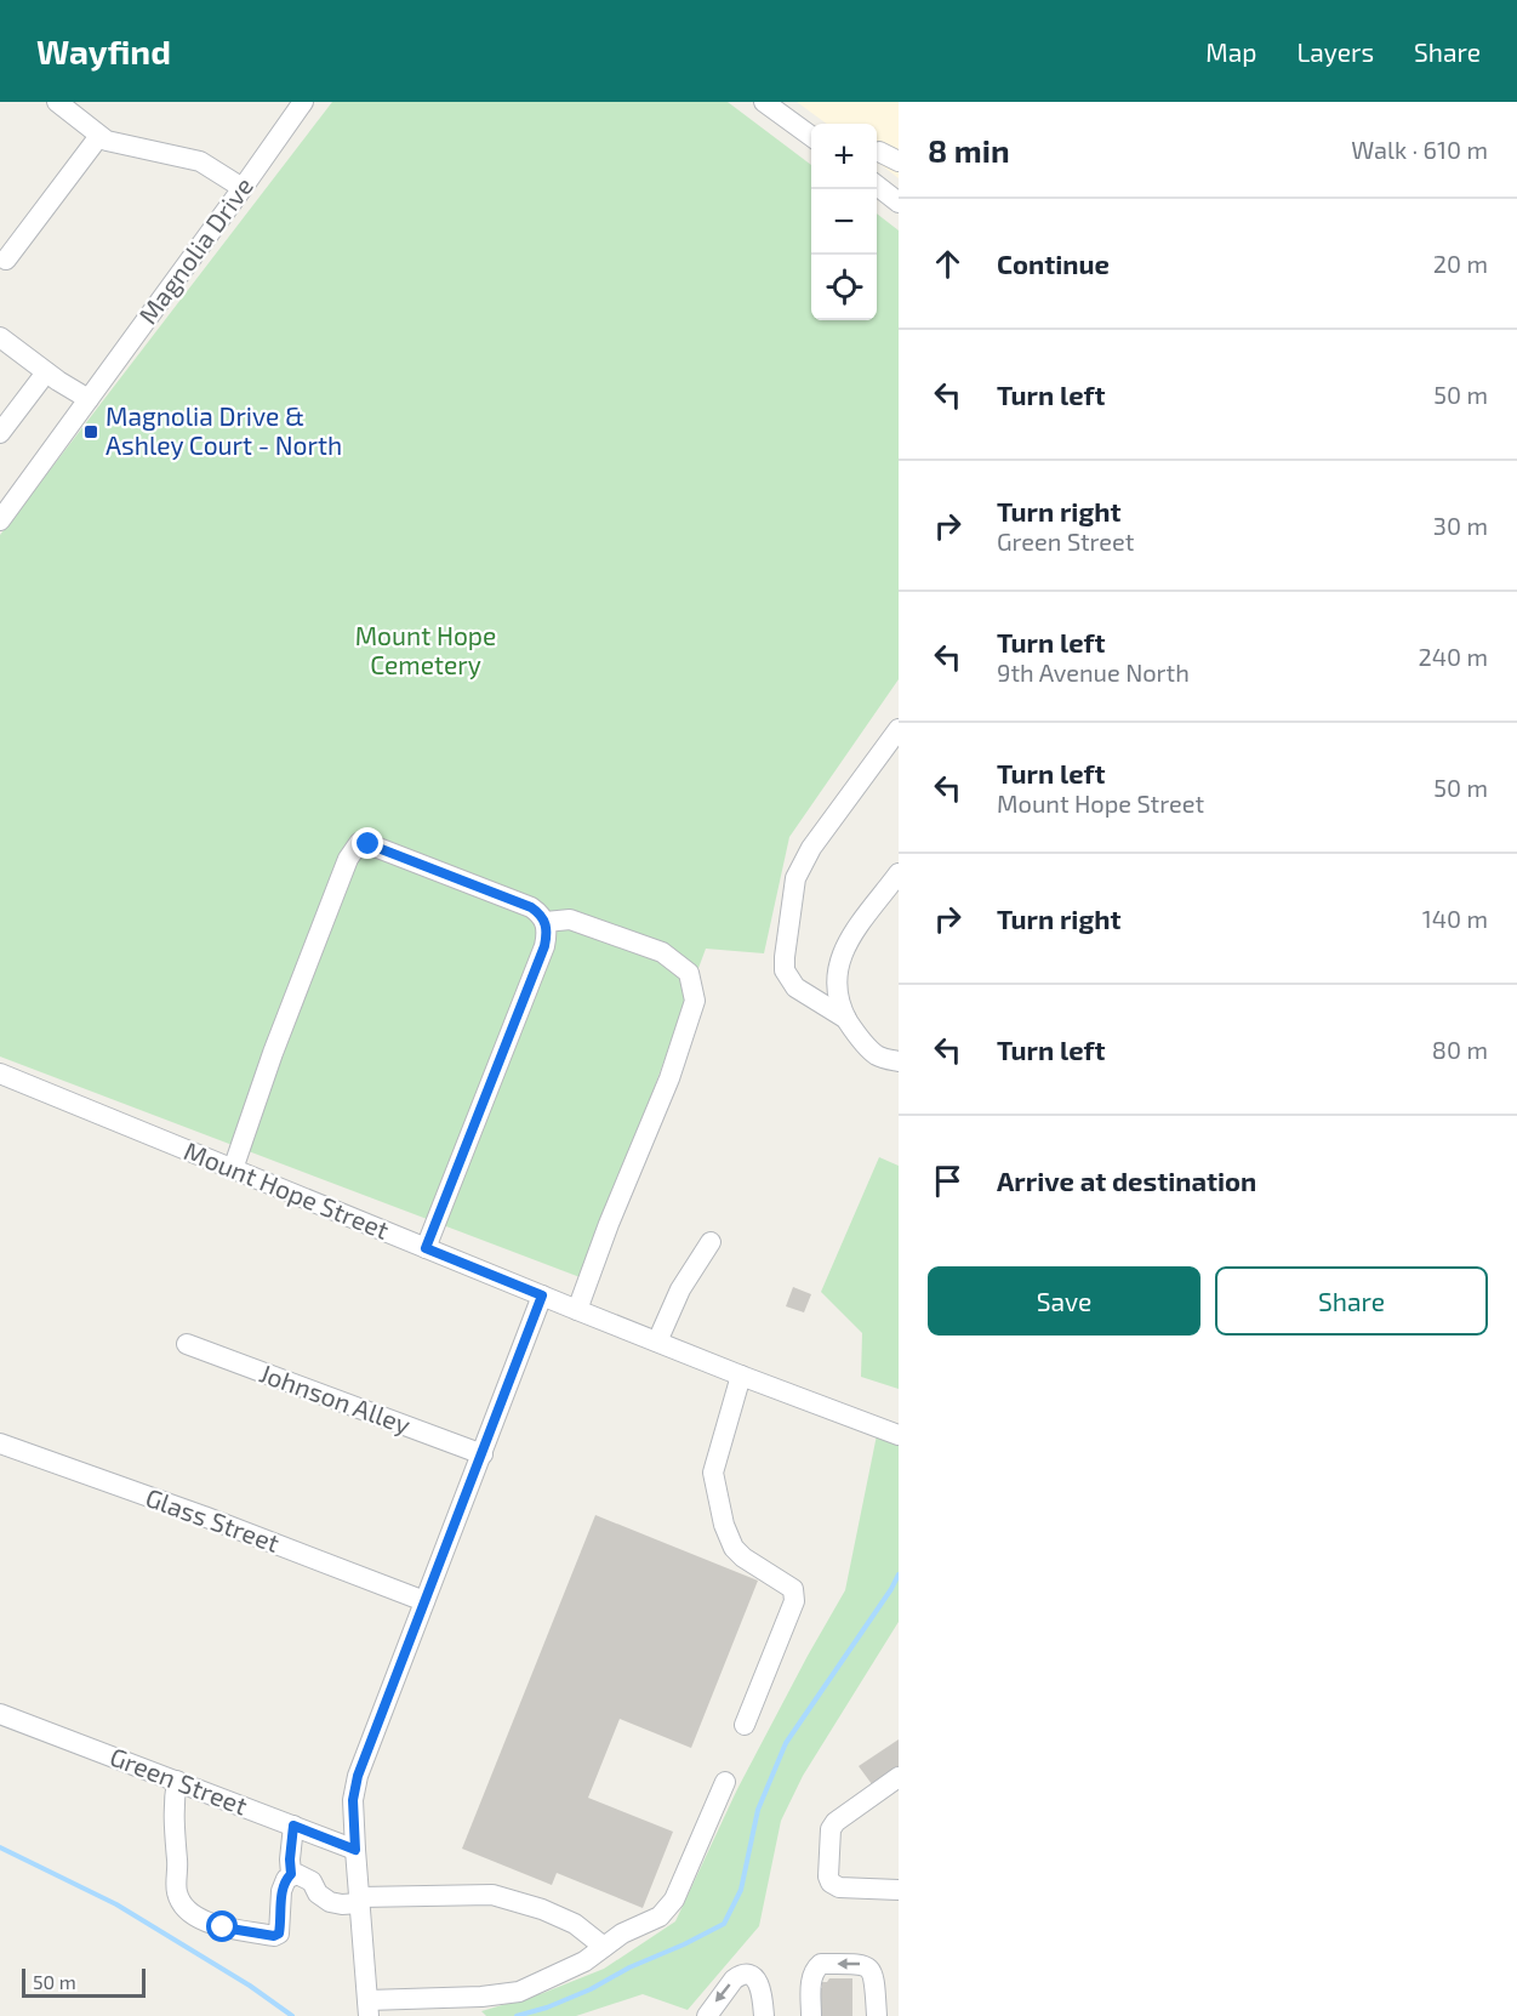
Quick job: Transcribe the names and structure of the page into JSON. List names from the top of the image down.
{
  "streets": {
    "street": [
      "Magnolia Drive",
      "Mount Hope Street",
      "Johnson Alley",
      "Glass Street",
      "Green Street"
    ]
  },
  "parks": ["Mount Hope Cemetery"],
  "places": {
    "transit": ["Magnolia Drive & Ashley Court - North"]
  },
  "scale_bar": "50 m",
  "page": {
    "header": "Wayfind",
    "nav": ["Map", "Layers", "Share"],
    "heading": ["8 min", "Walk · 610 m"],
    "map_buttons": ["+", "−"],
    "list": [
      ["Continue", "20 m"],
      ["Turn left", "50 m"],
      ["Turn right", "Green Street", "30 m"],
      ["Turn left", "9th Avenue North", "240 m"],
      ["Turn left", "Mount Hope Street", "50 m"],
      ["Turn right", "140 m"],
      ["Turn left", "80 m"],
      "Arrive at destination"
    ],
    "buttons": ["Save", "Share"],
    "scale": "50 m"
  }
}
